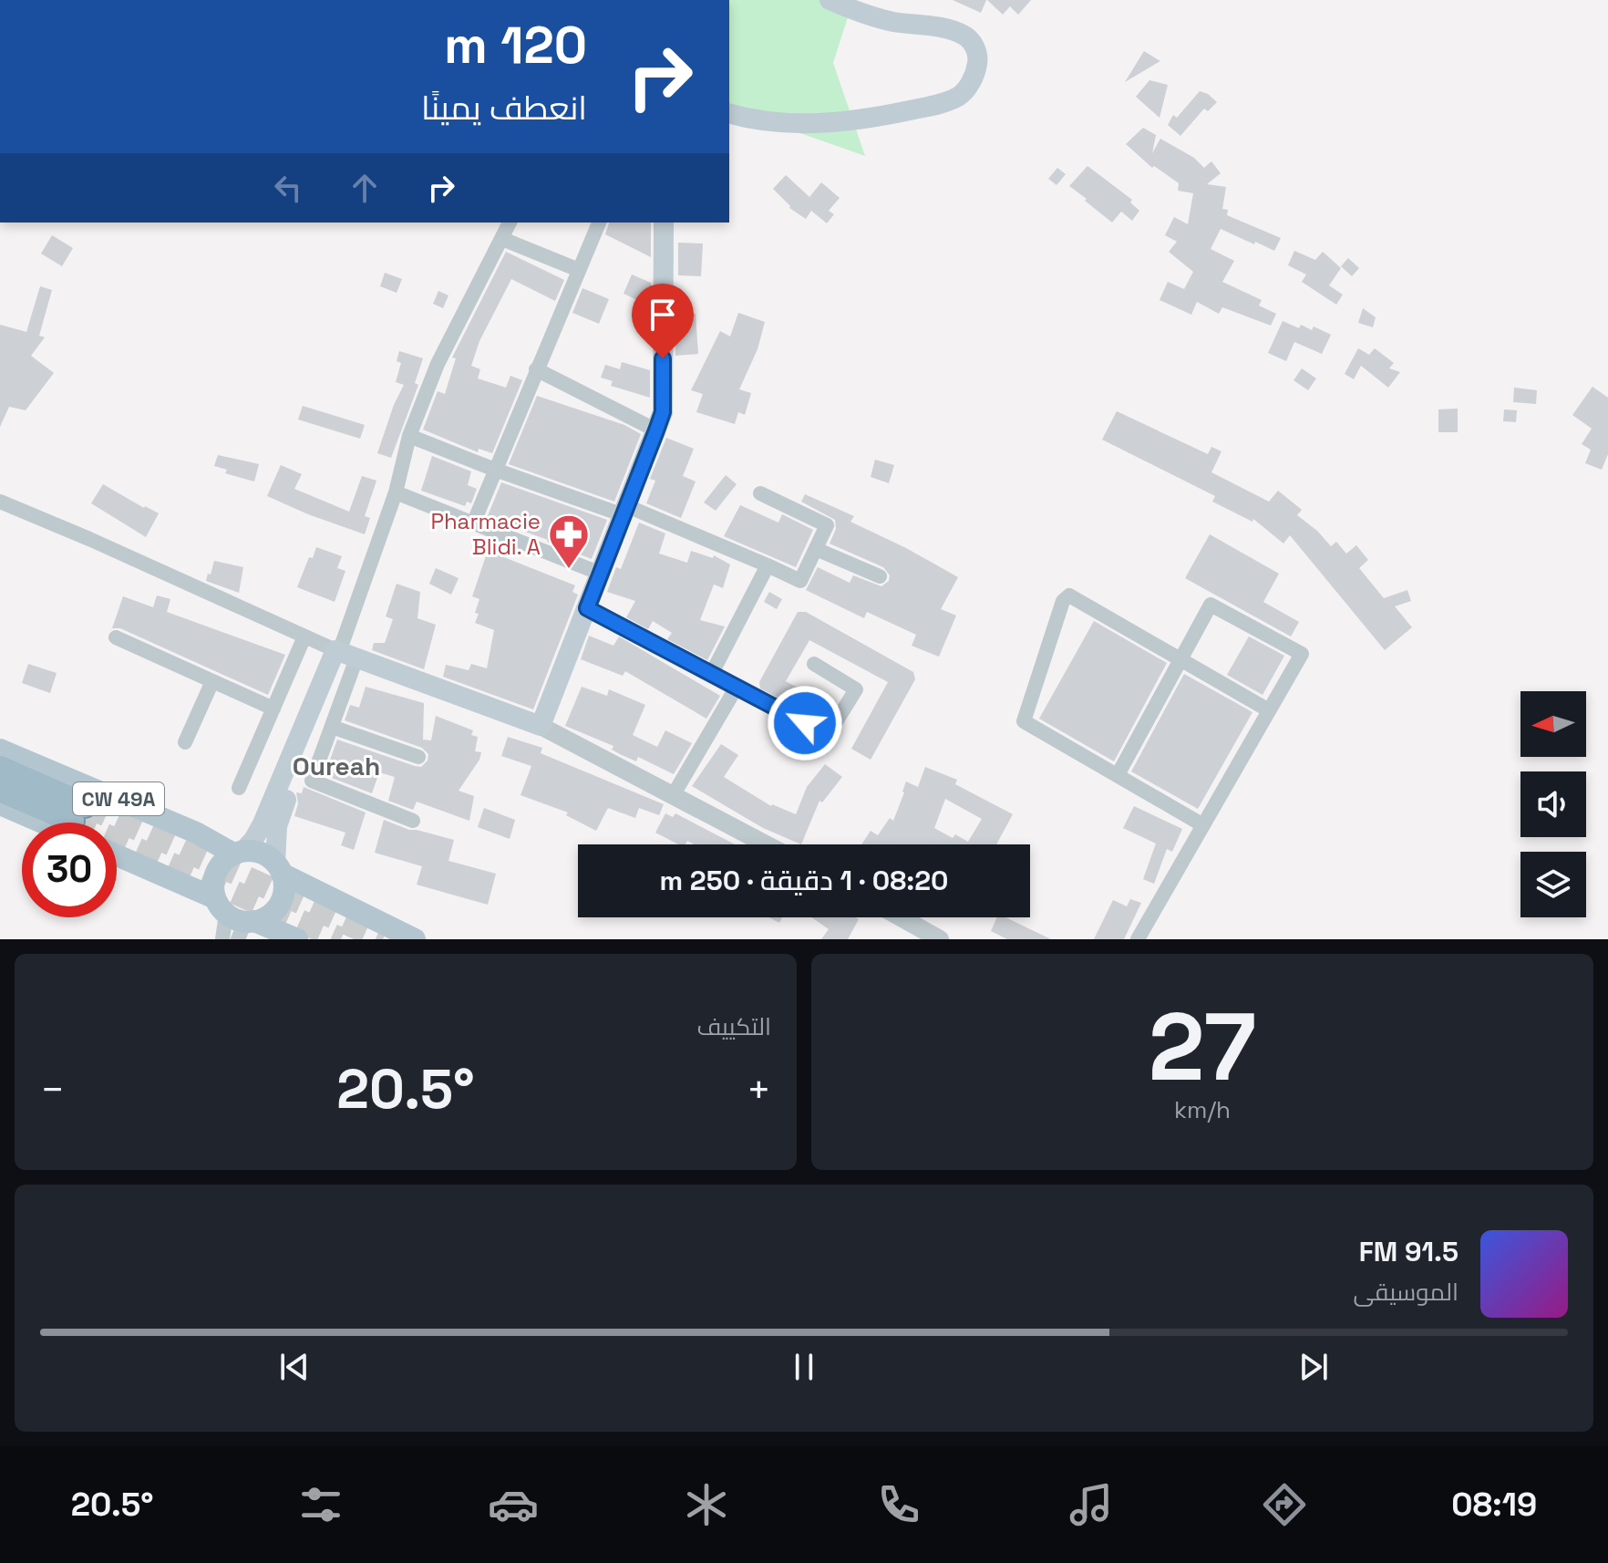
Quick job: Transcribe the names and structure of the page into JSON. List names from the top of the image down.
{
  "streets": {
    "main road": ["CW 49A"]
  },
  "districts": ["Oureah"],
  "places": {
    "pharmacy": ["Pharmacie Blidi. A"]
  },
  "north": "left",
  "page": {
    "turn": ["120 m", "انعطف يمينًا"],
    "limit": "30",
    "trip": "08:20 · 1 دقيقة · 250 m",
    "tile": [
      ["27", "km/h"],
      "التكييف"
    ],
    "heat": ["−", "20.5°", "+"],
    "song": ["91.5 FM", "الموسيقى"],
    "tabs": ["08:19", "20.5°"]
  }
}
